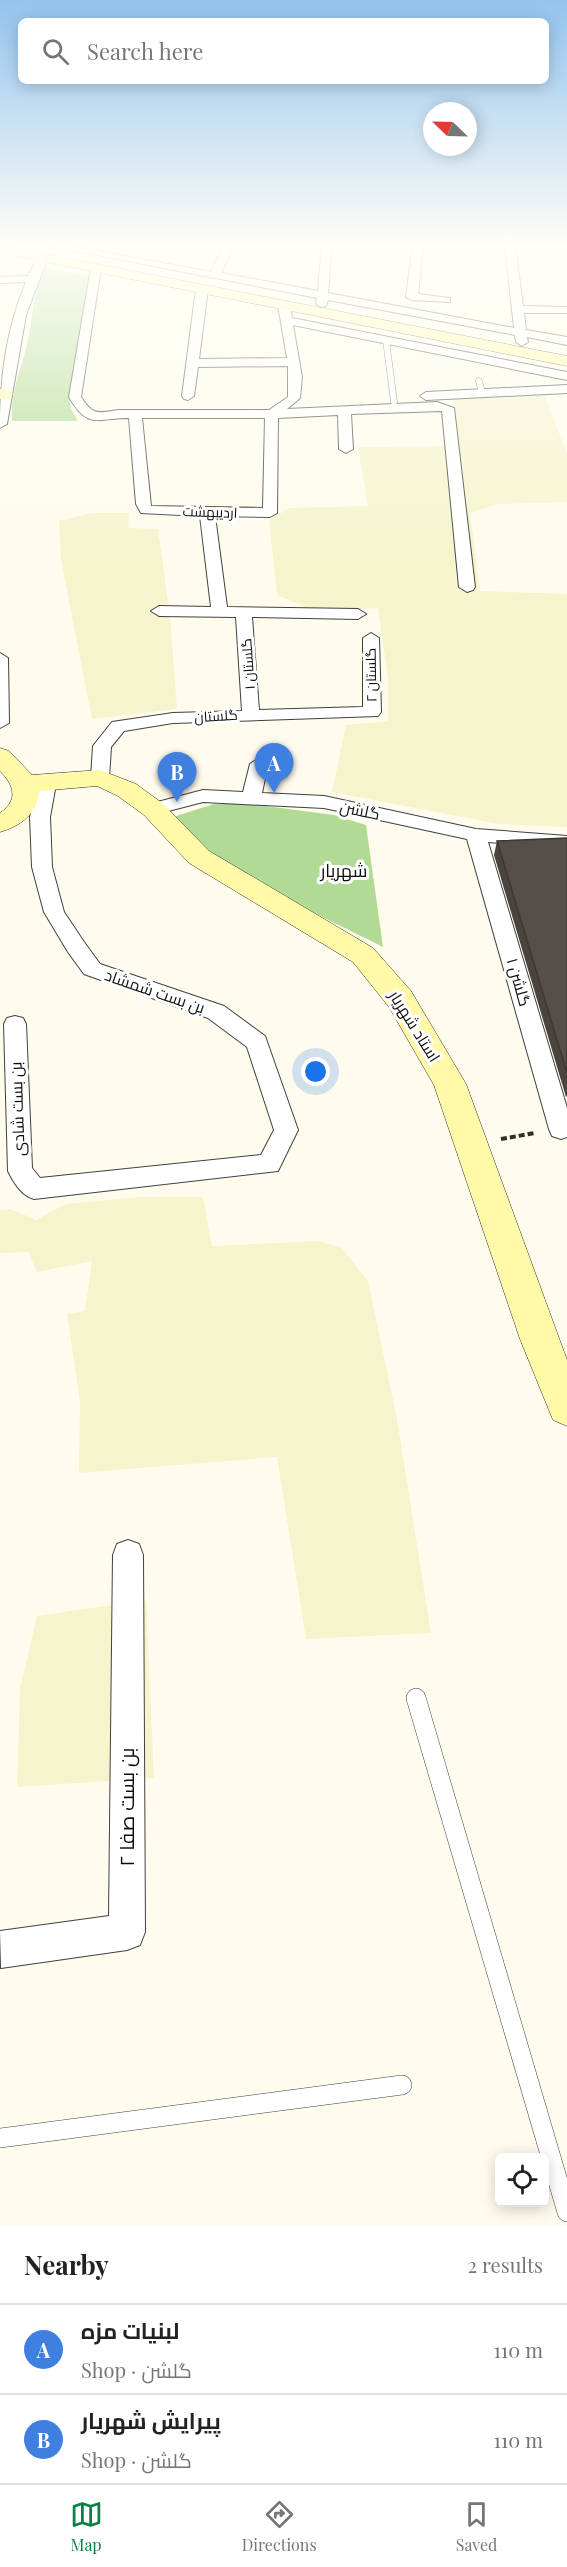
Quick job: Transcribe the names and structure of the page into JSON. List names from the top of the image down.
{
  "streets": {
    "main road": ["استاد شهریار"],
    "street": [
      "اردیبهشت",
      "گلستان ۱",
      "گلستان ۲",
      "گلستان",
      "گلشن",
      "گلشن ۱",
      "بن بست شمشاد",
      "بن بست شادی",
      "بن بست صفا ۲"
    ]
  },
  "crossings": [
    ["گلستان ۱", "گلستان"],
    ["گلستان ۲", "گلستان"],
    ["گلستان", "استاد شهریار"],
    ["گلشن", "گلشن ۱"],
    ["گلشن", "استاد شهریار"],
    ["بن بست شمشاد", "بن بست شادی"]
  ],
  "districts": ["شهریار"],
  "north": "top left",
  "page": {
    "search": "Search here",
    "pins": ["A", "B"],
    "heading": ["Nearby", "2 results"],
    "list": [
      {
        "mark": "A",
        "name": "لبنیات مزه",
        "note": "Shop · گلشن",
        "value": "110 m"
      },
      {
        "mark": "B",
        "name": "پیرایش شهریار",
        "note": "Shop · گلشن",
        "value": "110 m"
      }
    ],
    "nav": ["Map", "Directions", "Saved"]
  }
}
